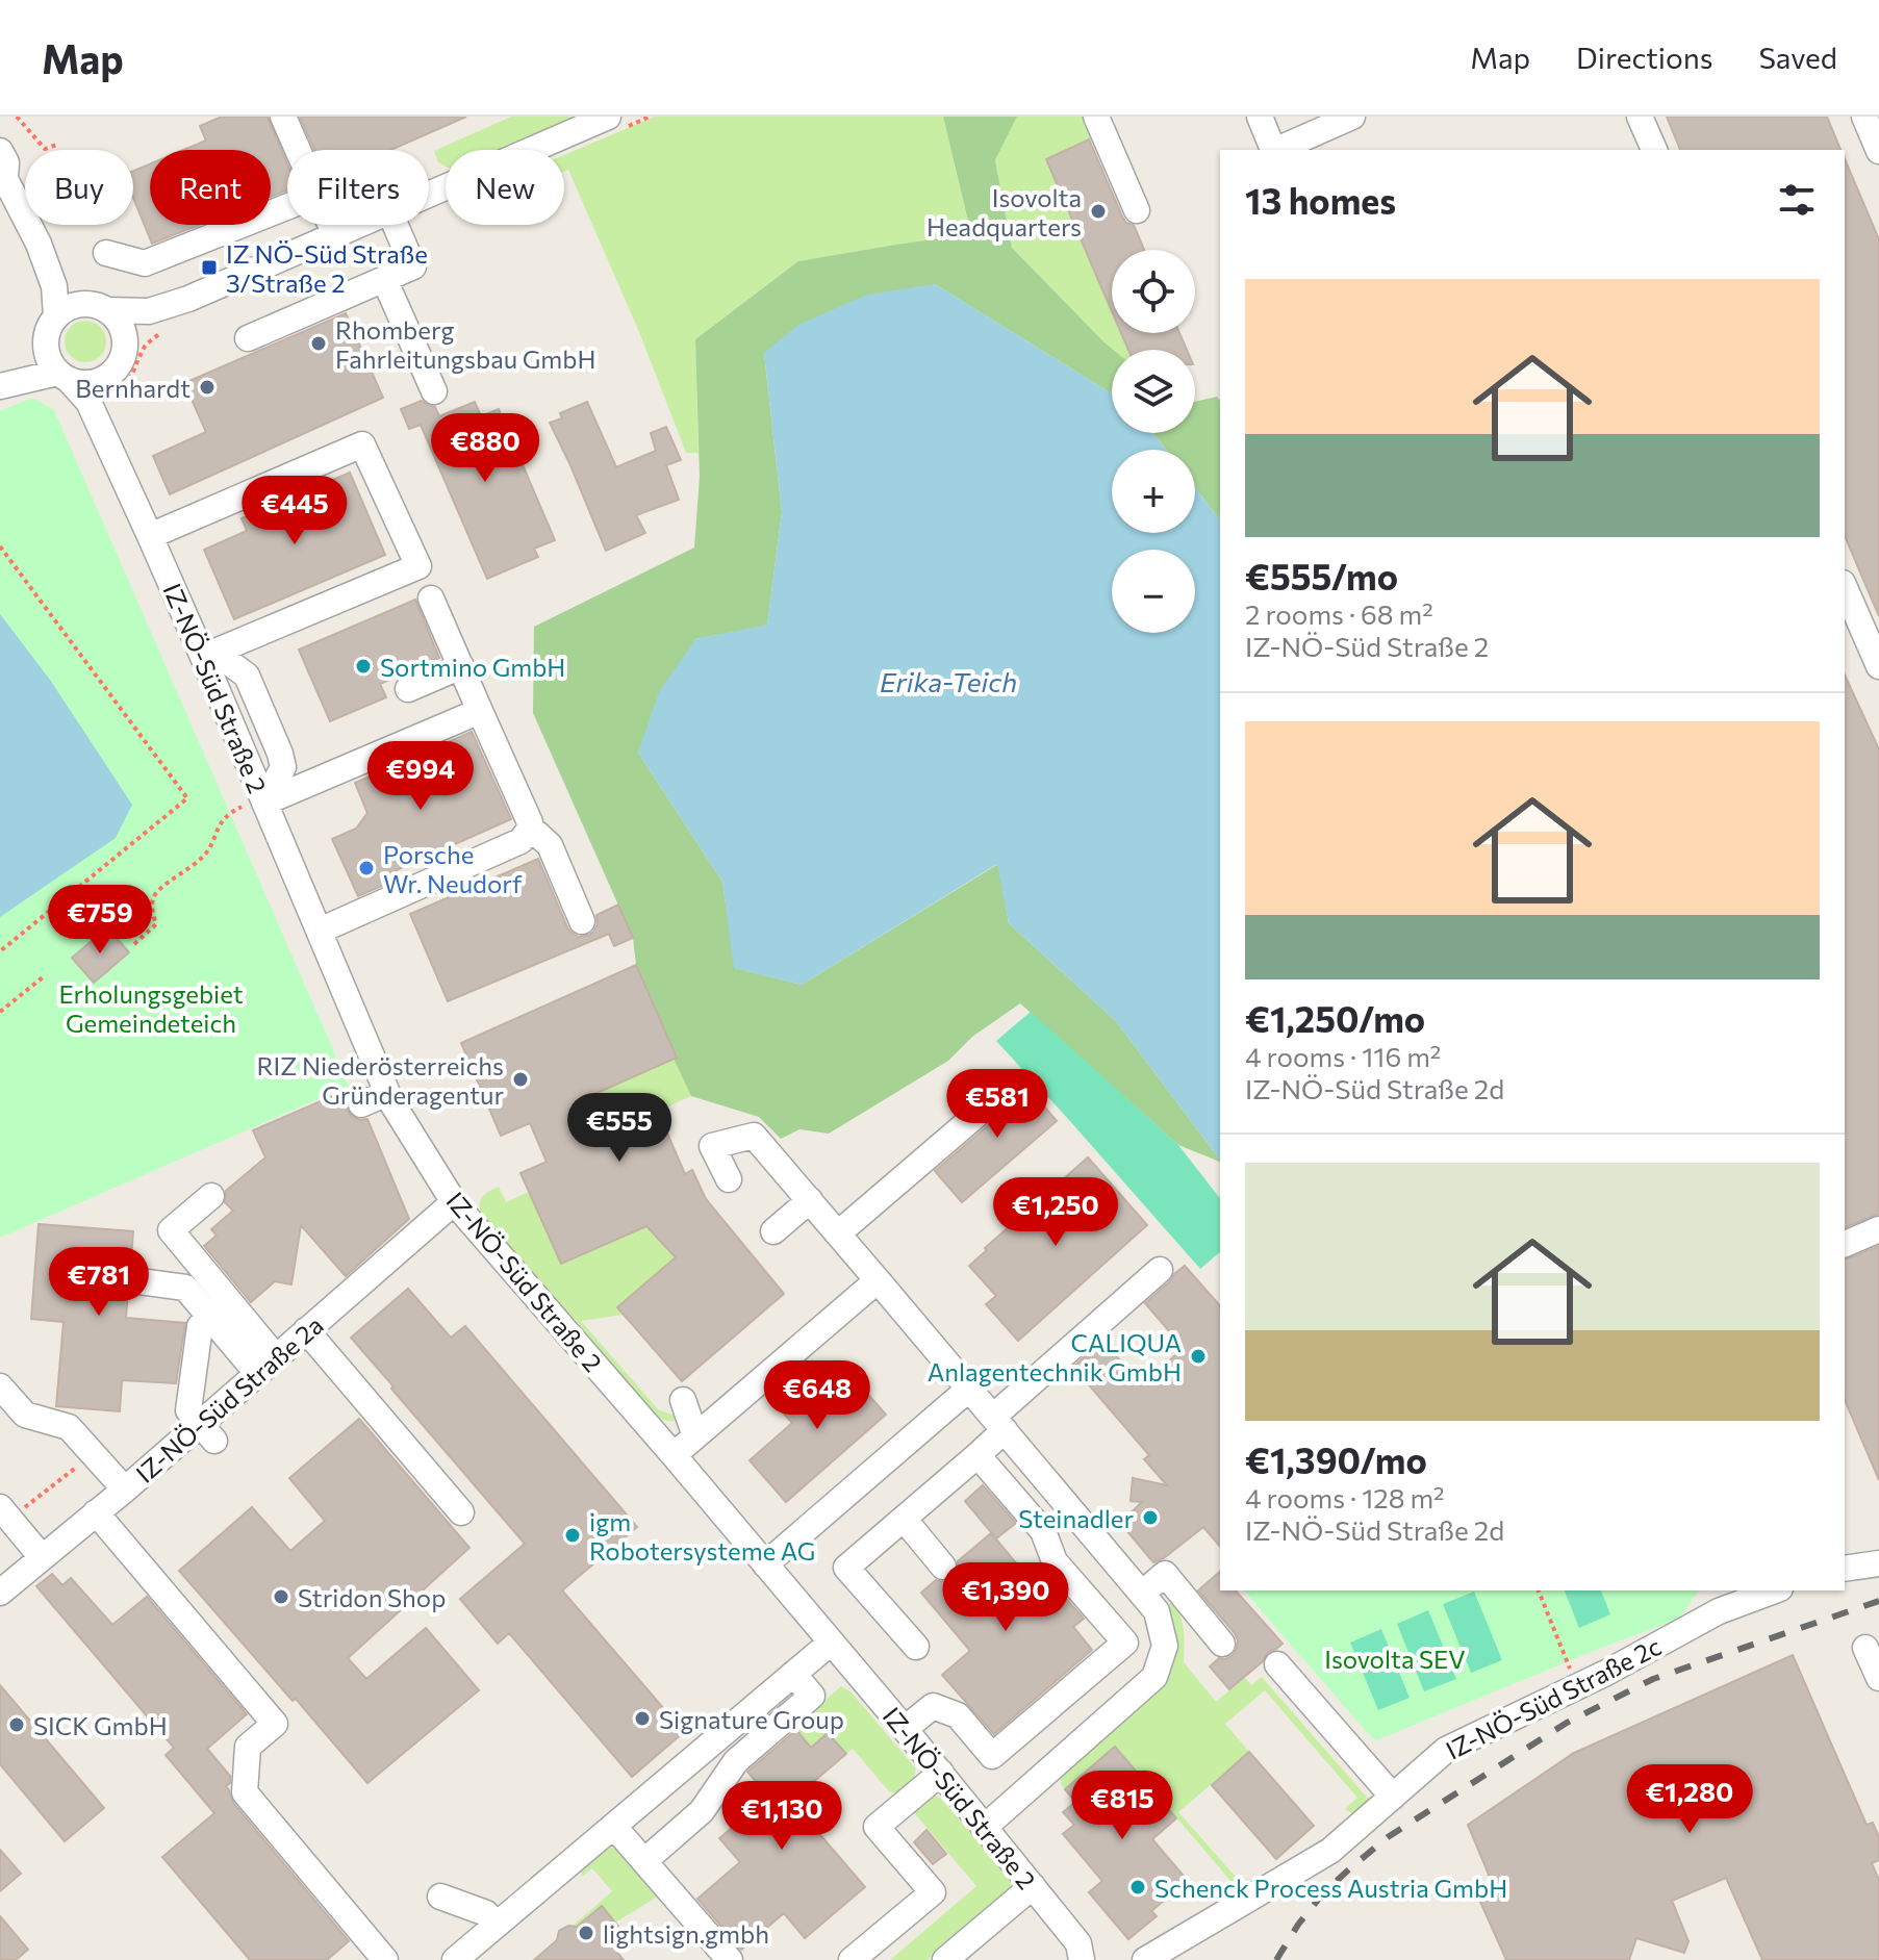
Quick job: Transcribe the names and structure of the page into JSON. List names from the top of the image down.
{
  "streets": {
    "street": ["IZ-NÖ-Süd Straße 2", "IZ-NÖ-Süd Straße 2a", "IZ-NÖ-Süd Straße 2c"]
  },
  "crossings": [
    ["IZ-NÖ-Süd Straße 2", "IZ-NÖ-Süd Straße 2a"]
  ],
  "water": ["Erika-Teich"],
  "parks": ["Erholungsgebiet Gemeindeteich", "Isovolta SEV"],
  "places": {
    "other": [
      "Isovolta Headquarters",
      "Rhomberg Fahrleitungsbau GmbH",
      "Bernhardt",
      "Sortmino GmbH",
      "Porsche Wr. Neudorf",
      "RIZ Niederösterreichs Gründeragentur",
      "CALIQUA Anlagentechnik GmbH",
      "Steinadler",
      "igm Robotersysteme AG",
      "Stridon Shop",
      "Signature Group",
      "SICK GmbH",
      "Schenck Process Austria GmbH",
      "lightsign.gmbh"
    ],
    "transit": ["IZ NÖ-Süd Straße 3/Straße 2"]
  },
  "page": {
    "header": "Map",
    "nav": ["Map", "Directions", "Saved"],
    "chip": [
      "Buy",
      "Rent",
      "Filters",
      "New"
    ],
    "heading": "13 homes",
    "map_buttons": ["+", "−"],
    "list": [
      {
        "name": "€555/mo",
        "note": "2 rooms · 68 m² · IZ-NÖ-Süd Straße 2"
      },
      {
        "name": "€1,250/mo",
        "note": "4 rooms · 116 m² · IZ-NÖ-Süd Straße 2d"
      },
      {
        "name": "€1,390/mo",
        "note": "4 rooms · 128 m² · IZ-NÖ-Süd Straße 2d"
      }
    ],
    "price": [
      "€880",
      "€445",
      "€994",
      "€759",
      "€581",
      "€555",
      "€1,250",
      "€781",
      "€648",
      "€1,390",
      "€1,280",
      "€815",
      "€1,130"
    ]
  }
}
